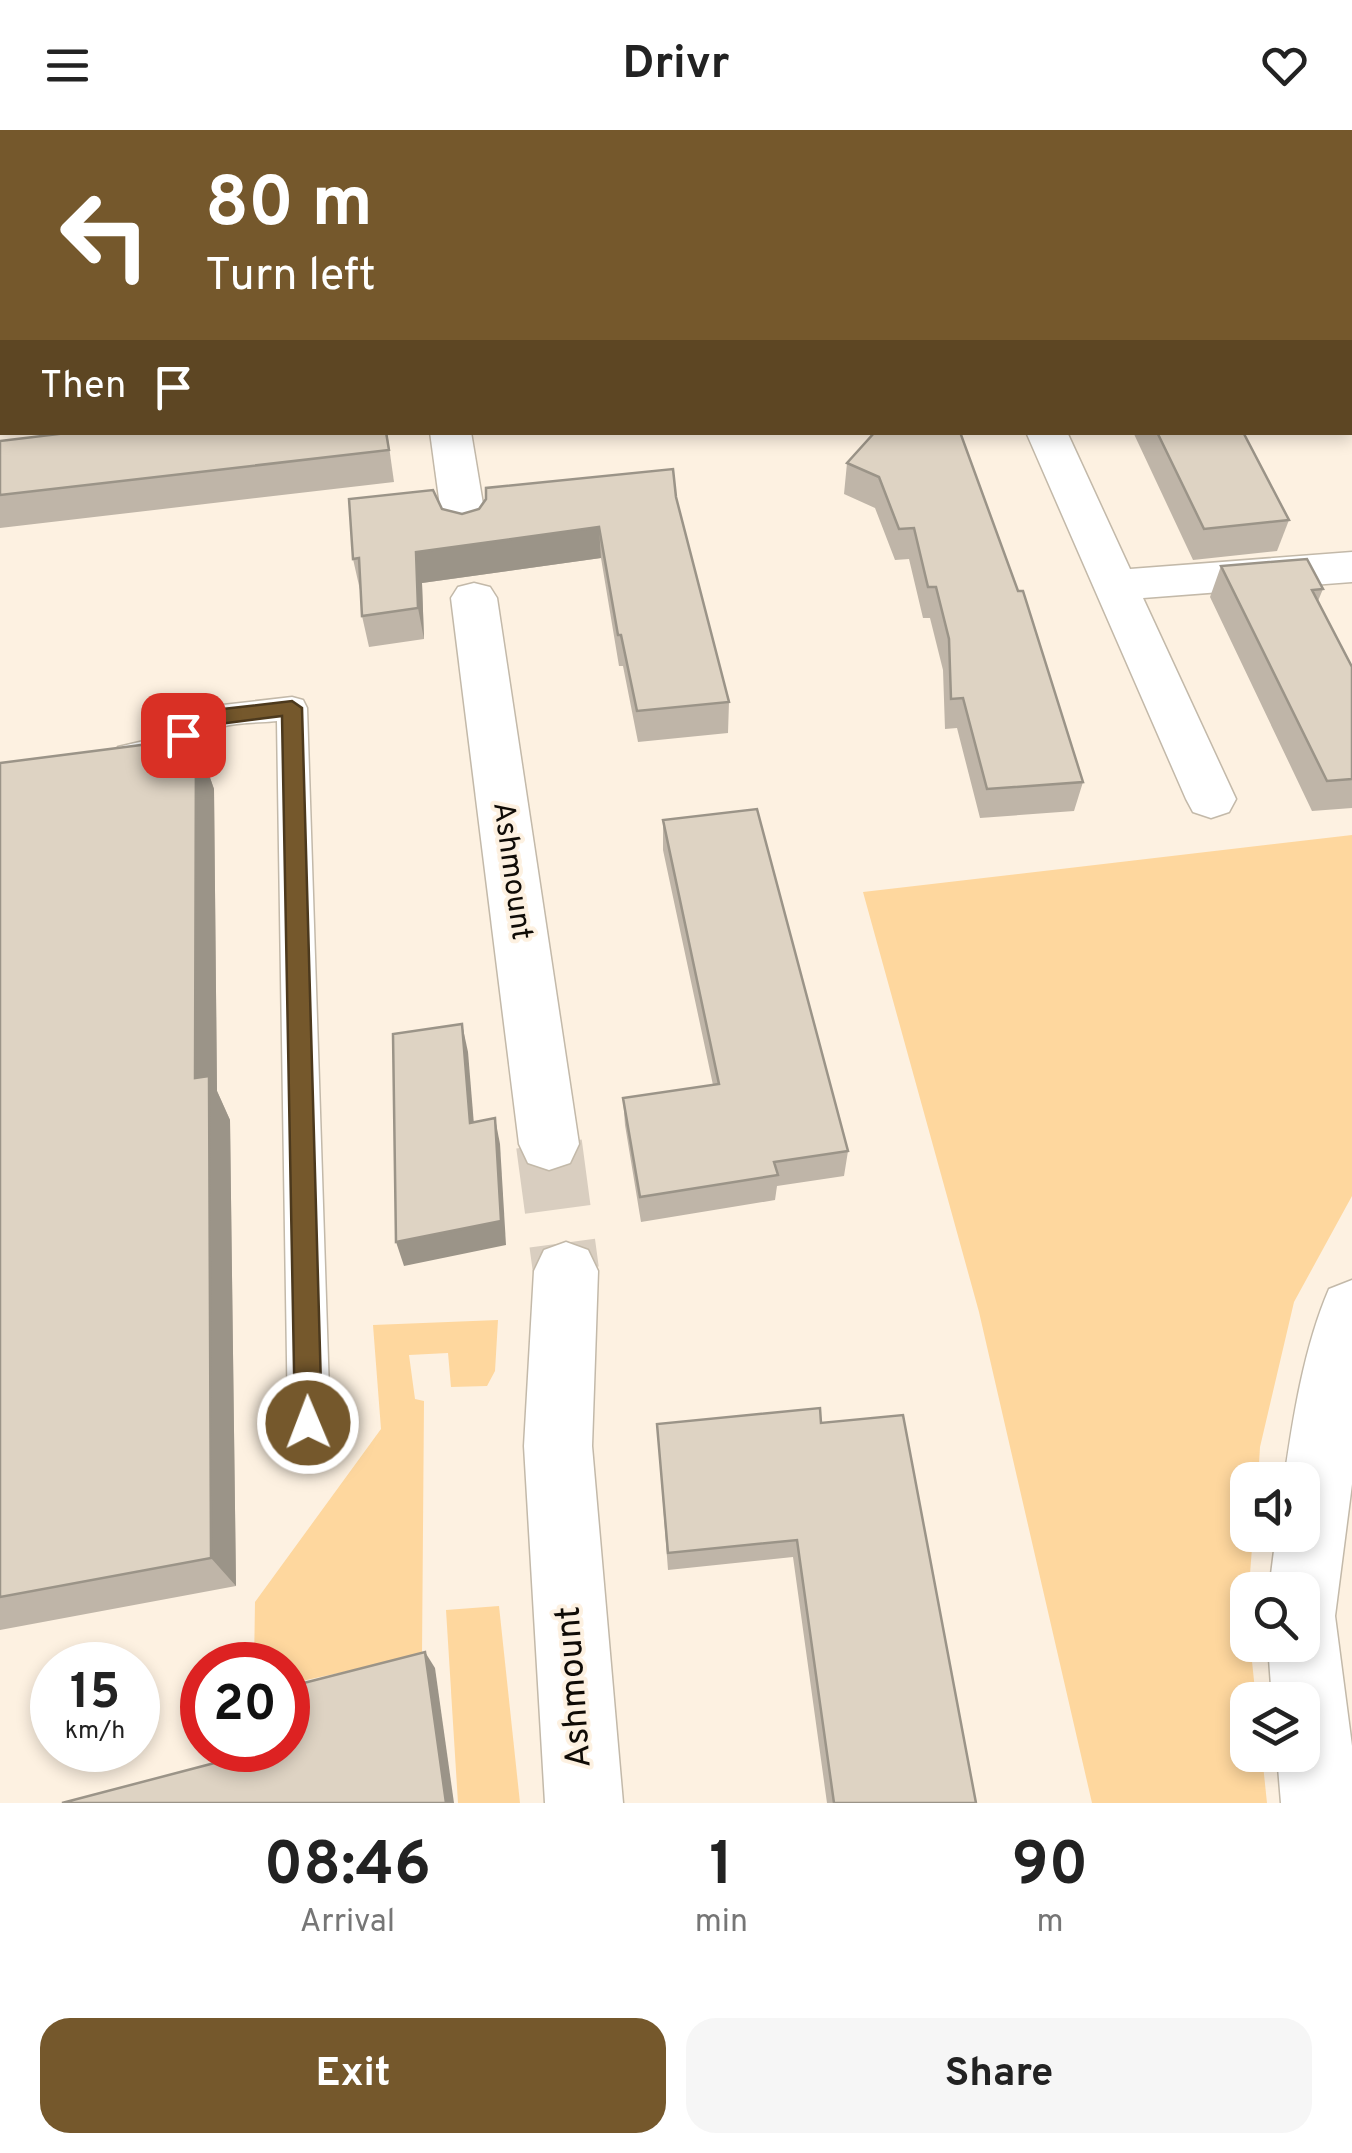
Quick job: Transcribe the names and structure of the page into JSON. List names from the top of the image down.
{
  "streets": {
    "street": ["Ashmount"]
  },
  "page": {
    "header": "Drivr",
    "turn": ["80 m", "Turn left"],
    "then": "Then",
    "speed": "15 km/h",
    "limit": "20",
    "eta": [
      "08:46",
      "Arrival",
      "1",
      "min",
      "90",
      "m"
    ],
    "buttons": ["Exit", "Share"]
  }
}
